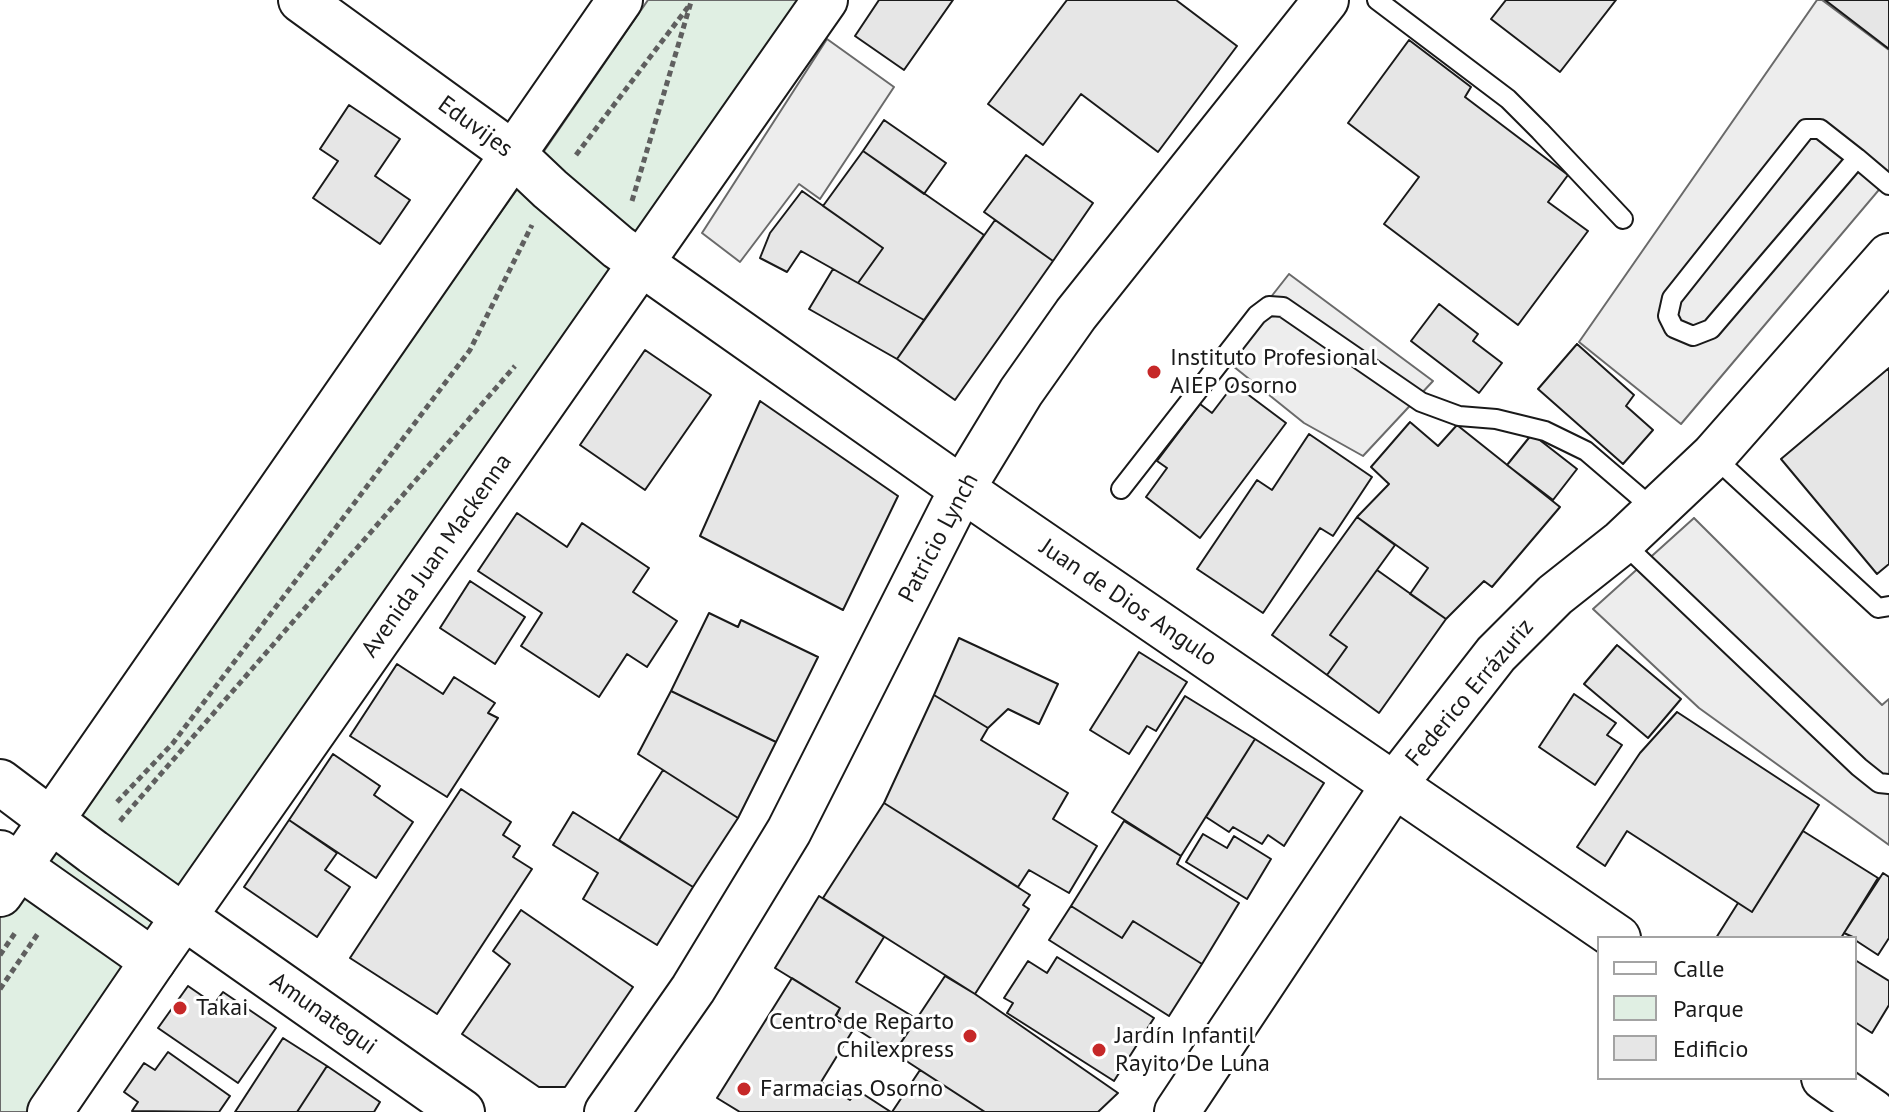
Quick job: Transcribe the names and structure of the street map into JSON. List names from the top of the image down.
{
  "streets": {
    "street": [
      "Eduvijes",
      "Patricio Lynch",
      "Avenida Juan Mackenna",
      "Juan de Dios Angulo",
      "Federico Errázuriz",
      "Amunategui"
    ]
  },
  "crossings": [
    ["Eduvijes", "Avenida Juan Mackenna"],
    ["Eduvijes", "Juan de Dios Angulo"],
    ["Patricio Lynch", "Juan de Dios Angulo"],
    ["Avenida Juan Mackenna", "Juan de Dios Angulo"],
    ["Avenida Juan Mackenna", "Amunategui"],
    ["Juan de Dios Angulo", "Federico Errázuriz"]
  ],
  "places": [
    "Instituto Profesional AIEP Osorno",
    "Takai",
    "Centro de Reparto Chilexpress",
    "Jardín Infantil Rayito De Luna",
    "Farmacias Osorno"
  ],
  "legend": ["Calle", "Parque", "Edificio"]
}
